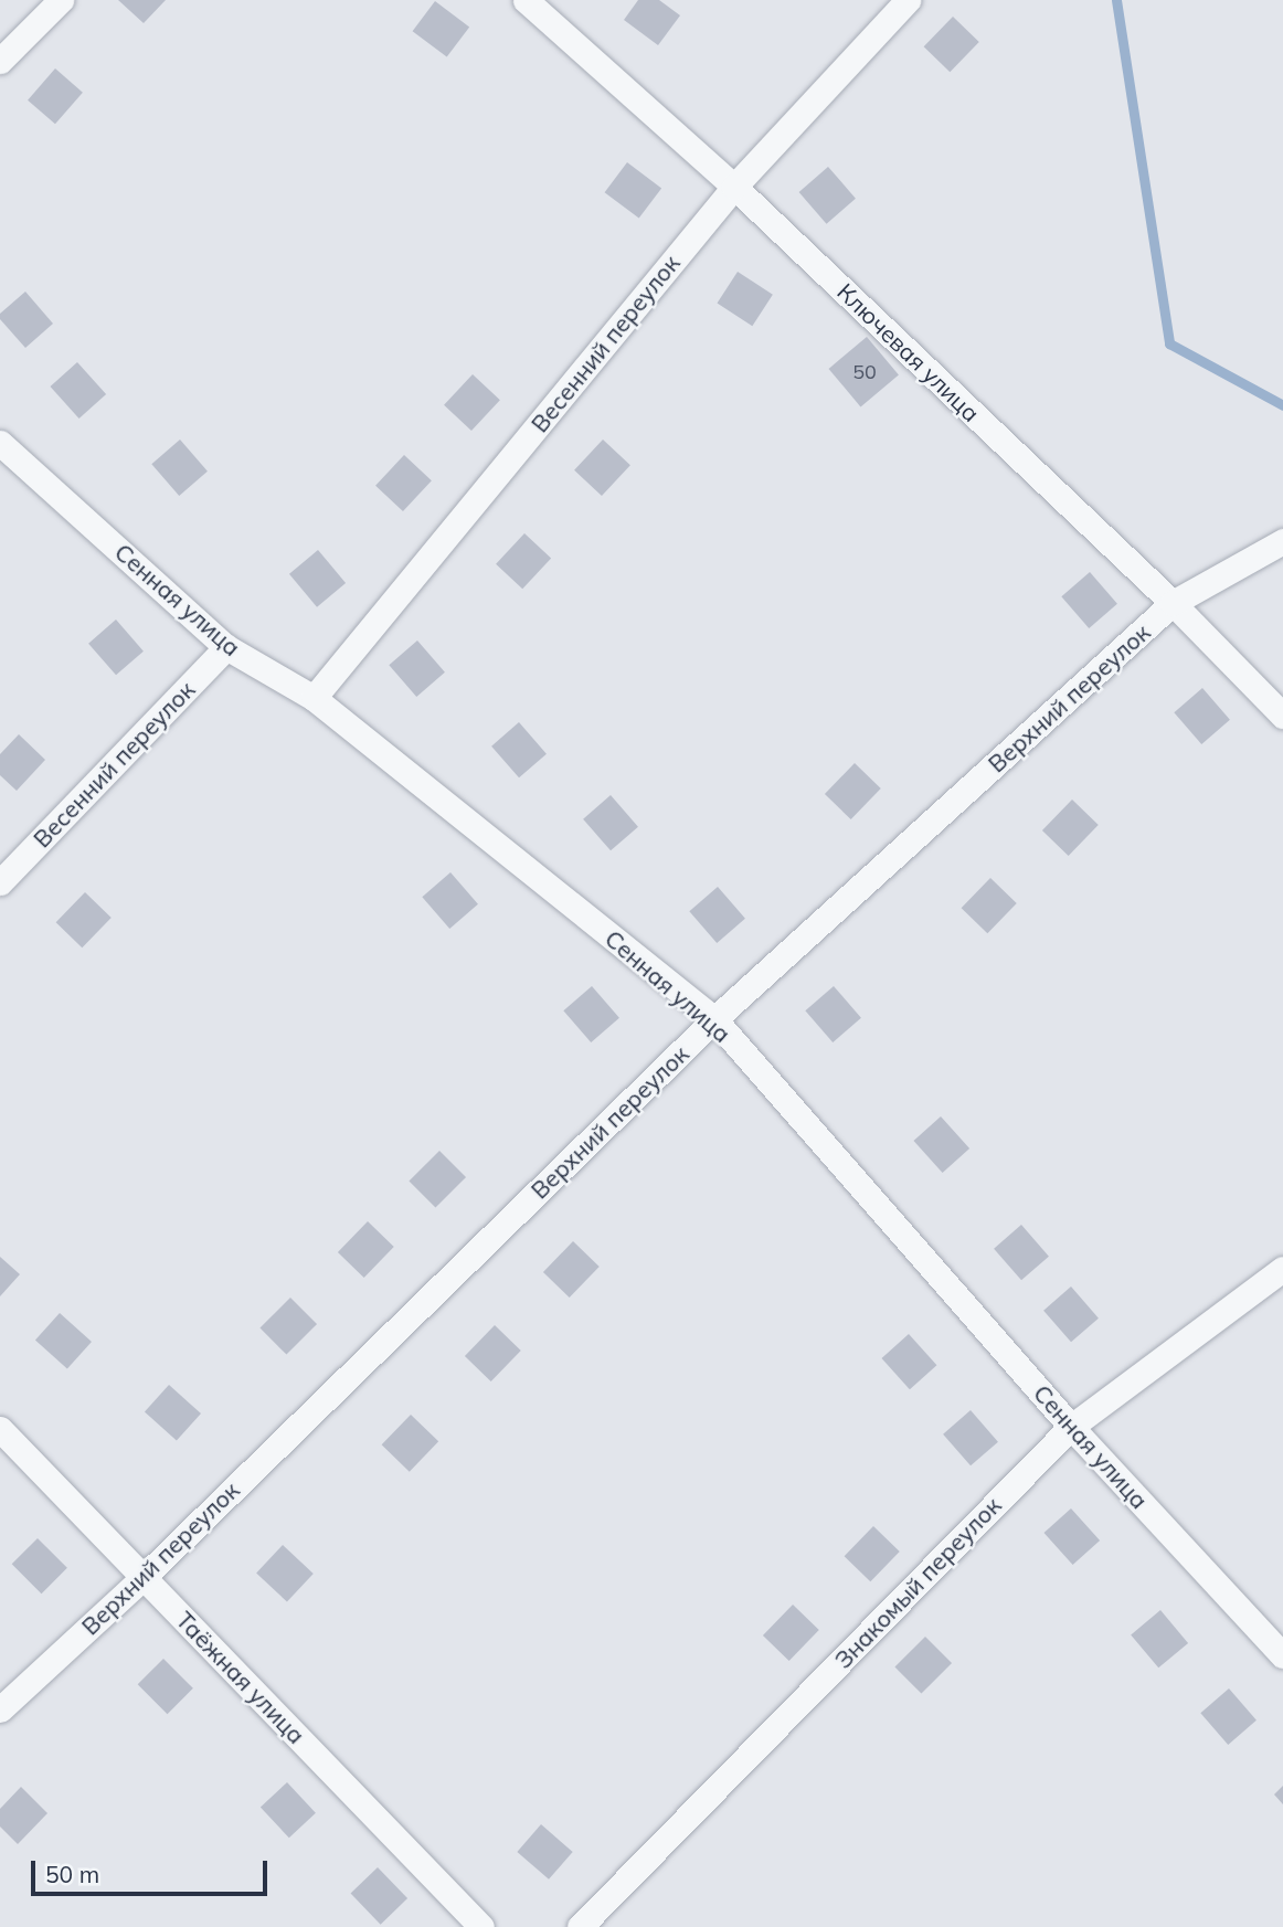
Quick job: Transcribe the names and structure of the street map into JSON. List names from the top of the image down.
{
  "streets": {
    "street": [
      "Весенний переулок",
      "Ключевая улица",
      "Сенная улица",
      "Верхний переулок",
      "Знакомый переулок",
      "Таёжная улица"
    ]
  },
  "crossings": [
    ["Весенний переулок", "Ключевая улица"],
    ["Весенний переулок", "Сенная улица"],
    ["Ключевая улица", "Верхний переулок"],
    ["Сенная улица", "Верхний переулок"],
    ["Сенная улица", "Знакомый переулок"],
    ["Верхний переулок", "Таёжная улица"]
  ],
  "house_numbers": ["50"],
  "scale_bar": "50 m"
}
